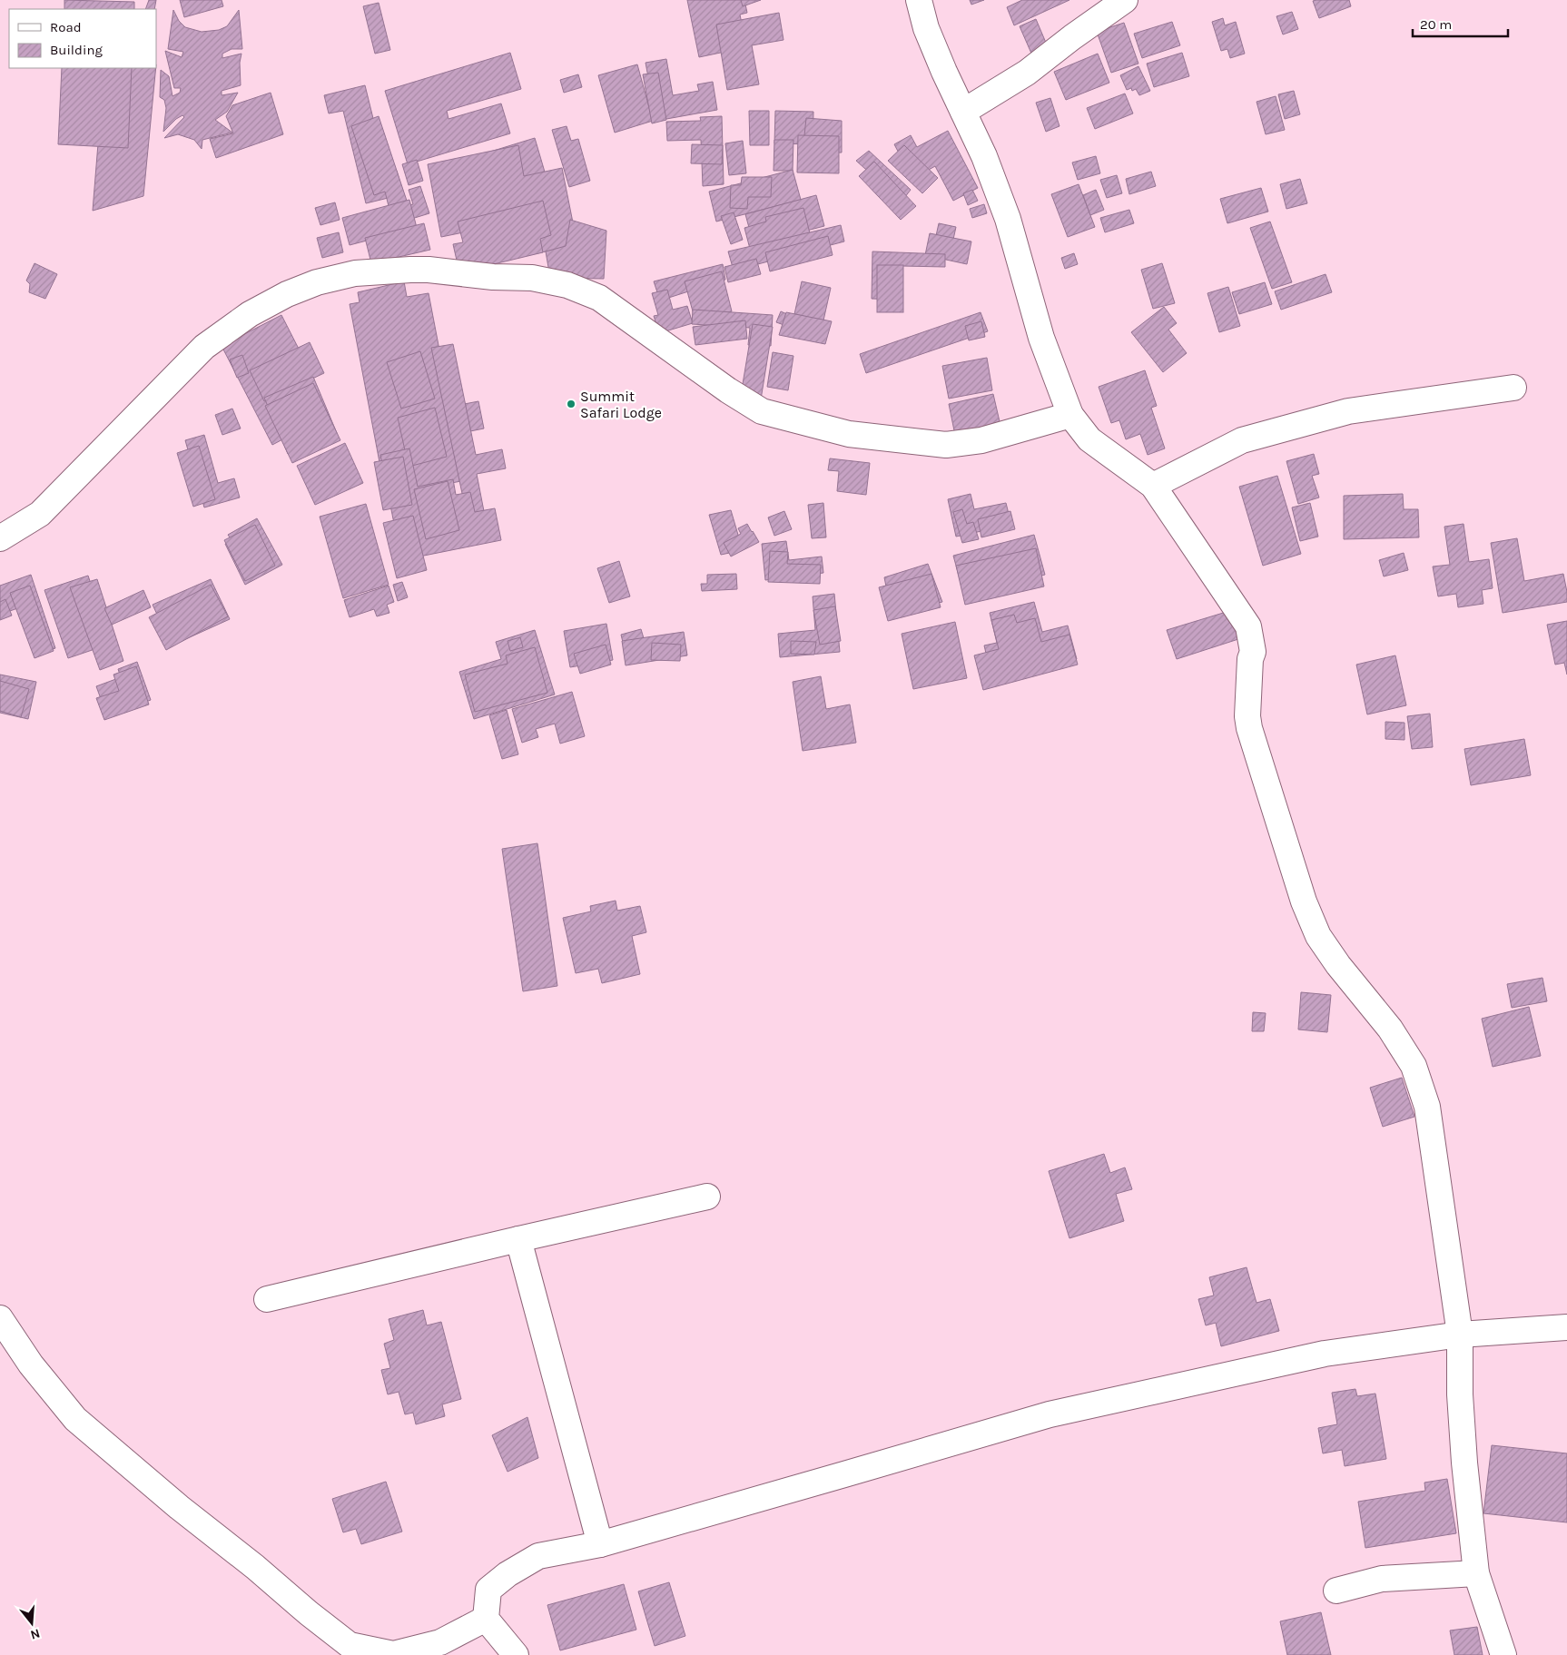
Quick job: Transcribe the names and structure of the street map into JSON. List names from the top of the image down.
{
  "places": ["Summit Safari Lodge"],
  "legend": ["Road", "Building"],
  "scale_bar": "20 m",
  "north": "bottom"
}
